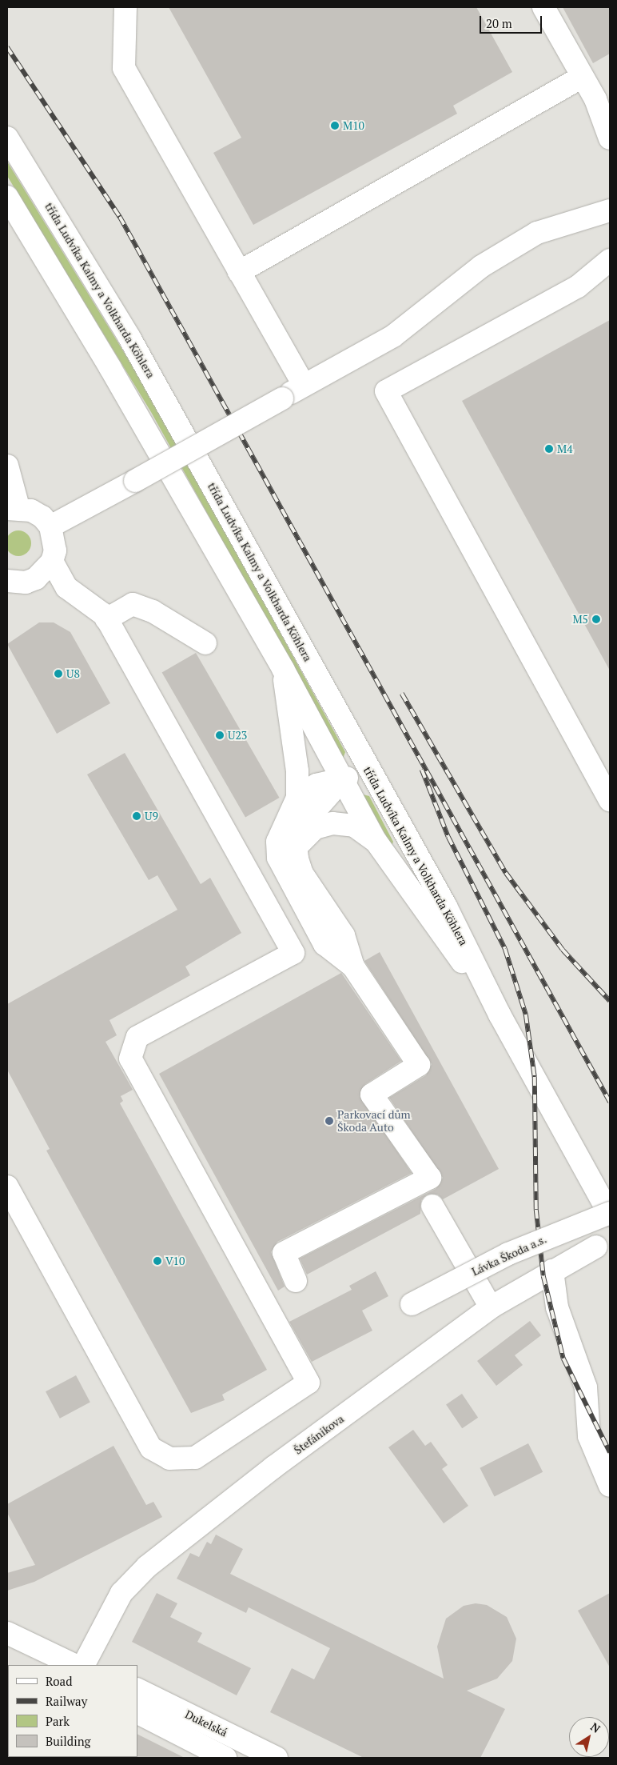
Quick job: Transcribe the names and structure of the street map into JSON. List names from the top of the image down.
{
  "streets": {
    "street": [
      "třída Ludvíka Kalmy a Volkharda Köhlera",
      "Lávka Škoda a.s.",
      "Štefánikova",
      "Dukelská"
    ]
  },
  "crossings": [
    ["třída Ludvíka Kalmy a Volkharda Köhlera", "Lávka Škoda a.s."]
  ],
  "places": [
    "M10",
    "M4",
    "M5",
    "U8",
    "U23",
    "U9",
    "Parkovací dům Škoda Auto",
    "V10"
  ],
  "legend": [
    "Road",
    "Railway",
    "Park",
    "Building"
  ],
  "scale_bar": "20 m",
  "north": "top right"
}
